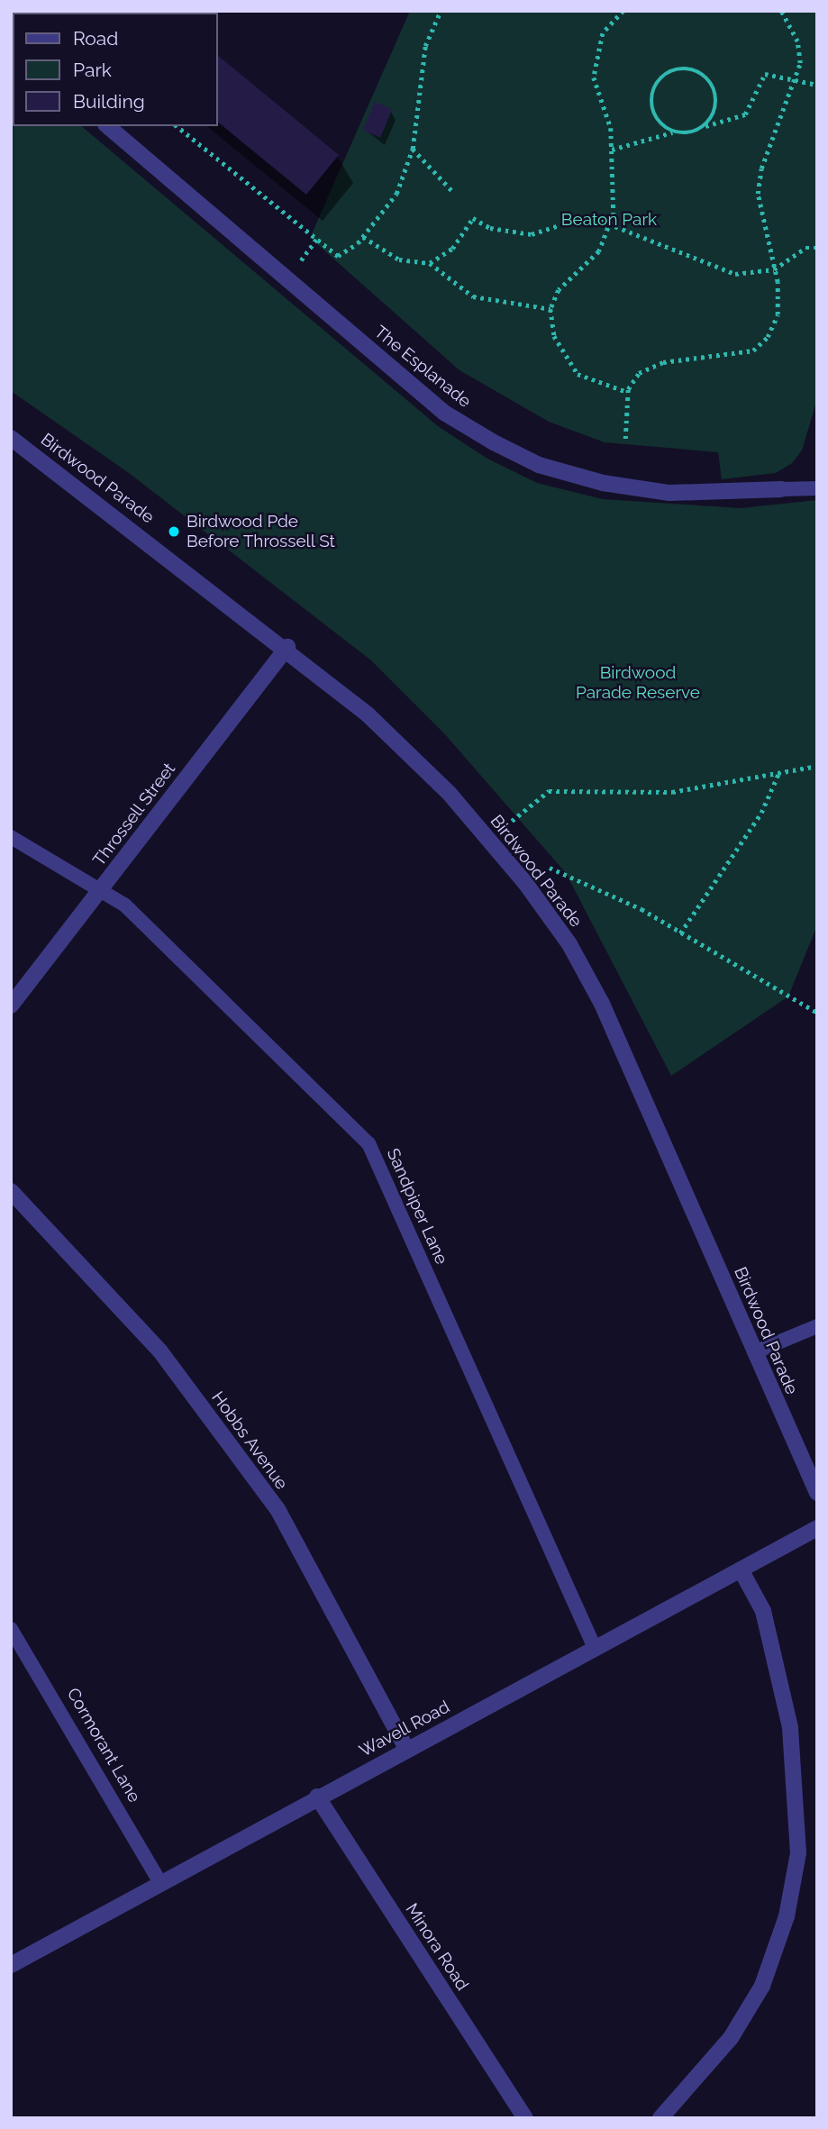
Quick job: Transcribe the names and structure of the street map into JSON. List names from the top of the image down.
{
  "streets": {
    "street": [
      "The Esplanade",
      "Birdwood Parade",
      "Throssell Street",
      "Hobbs Avenue",
      "Wavell Road",
      "Minora Road"
    ],
    "lane": ["Sandpiper Lane", "Cormorant Lane"]
  },
  "crossings": [
    ["Birdwood Parade", "Throssell Street"],
    ["Throssell Street", "Sandpiper Lane"],
    ["Sandpiper Lane", "Wavell Road"],
    ["Hobbs Avenue", "Wavell Road"],
    ["Wavell Road", "Cormorant Lane"],
    ["Wavell Road", "Minora Road"]
  ],
  "parks": ["Beaton Park", "Birdwood Parade Reserve"],
  "places": ["Birdwood Pde Before Throssell St"],
  "legend": ["Road", "Park", "Building"]
}
